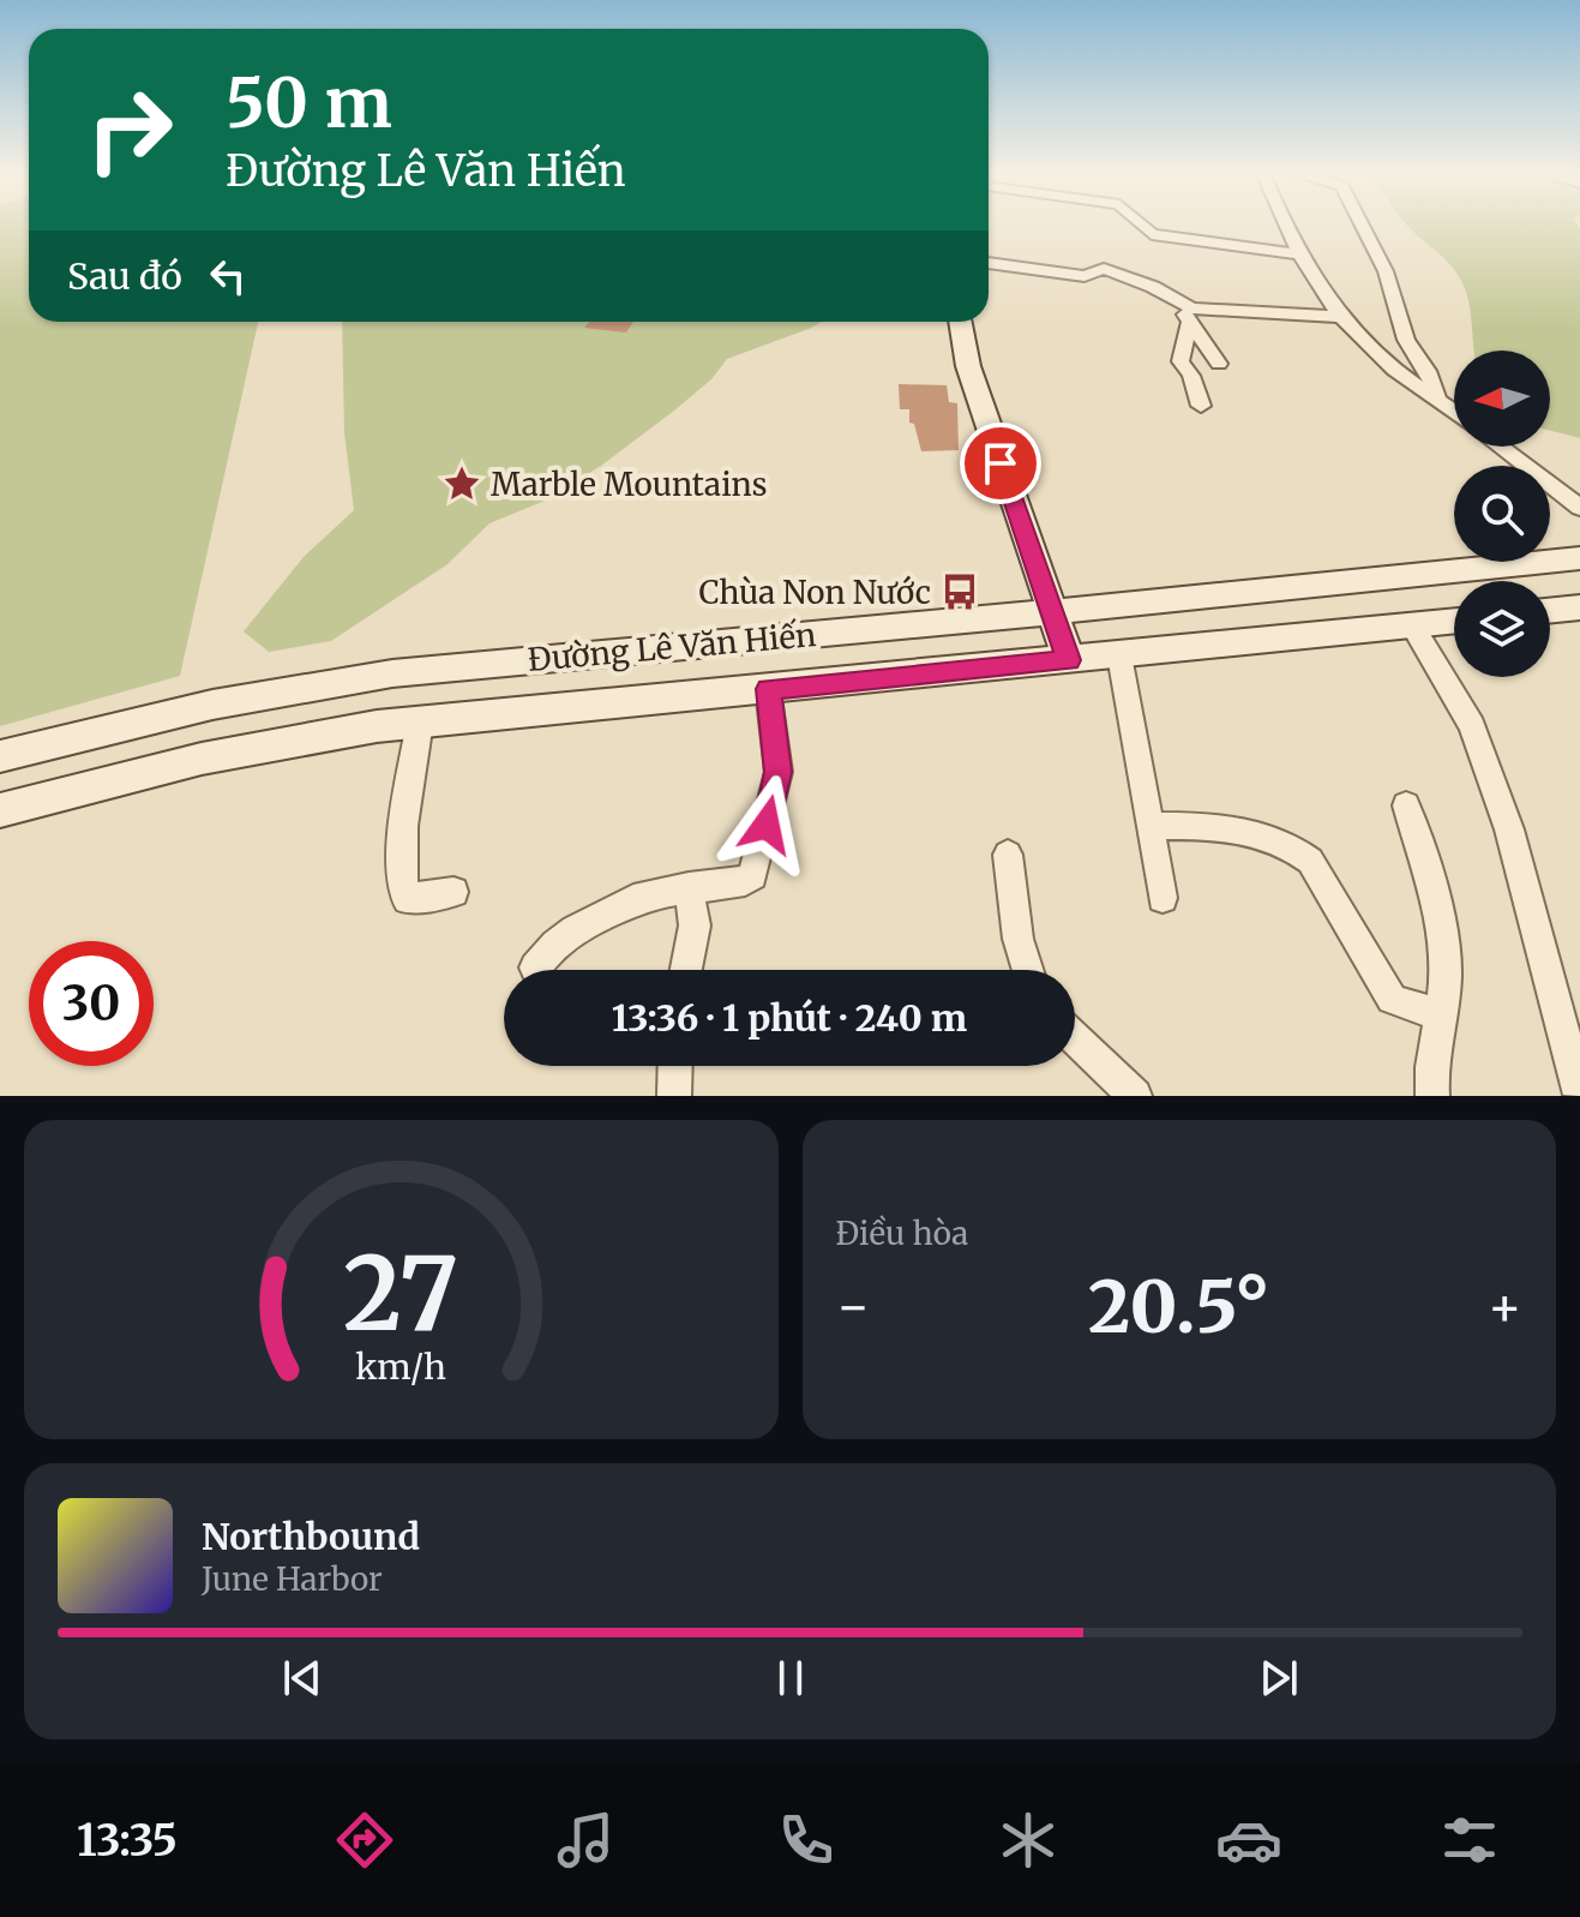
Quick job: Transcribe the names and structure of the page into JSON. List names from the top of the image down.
{
  "streets": {
    "main road": ["Đường Lê Văn Hiến"]
  },
  "places": {
    "place": ["Marble Mountains"],
    "bus stop": ["Chùa Non Nước"]
  },
  "north": "left",
  "page": {
    "turn": ["50 m", "Đường Lê Văn Hiến"],
    "then": "Sau đó",
    "limit": "30",
    "trip": "13:36 · 1 phút · 240 m",
    "tile": "Điều hòa",
    "heat": ["−", "20.5°", "+"],
    "song": ["Northbound", "June Harbor"],
    "tabs": "13:35",
    "gauge": ["27", "km/h"]
  }
}
